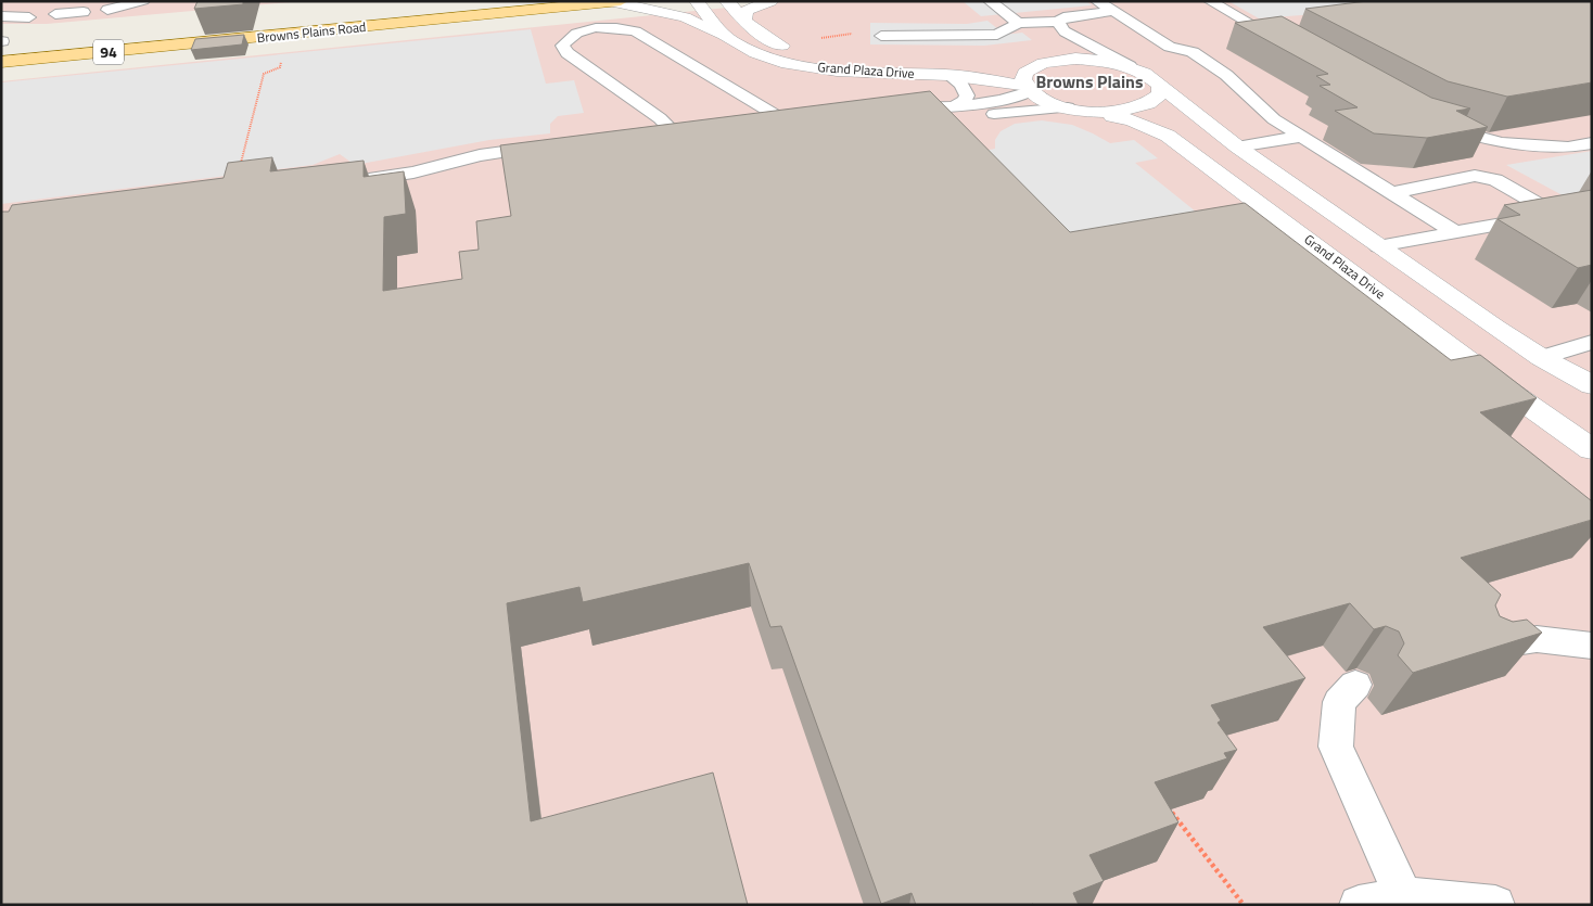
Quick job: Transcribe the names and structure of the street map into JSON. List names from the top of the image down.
{
  "streets": {
    "main road": ["Browns Plains Road", "94"],
    "street": ["Grand Plaza Drive"]
  },
  "districts": ["Browns Plains"]
}
